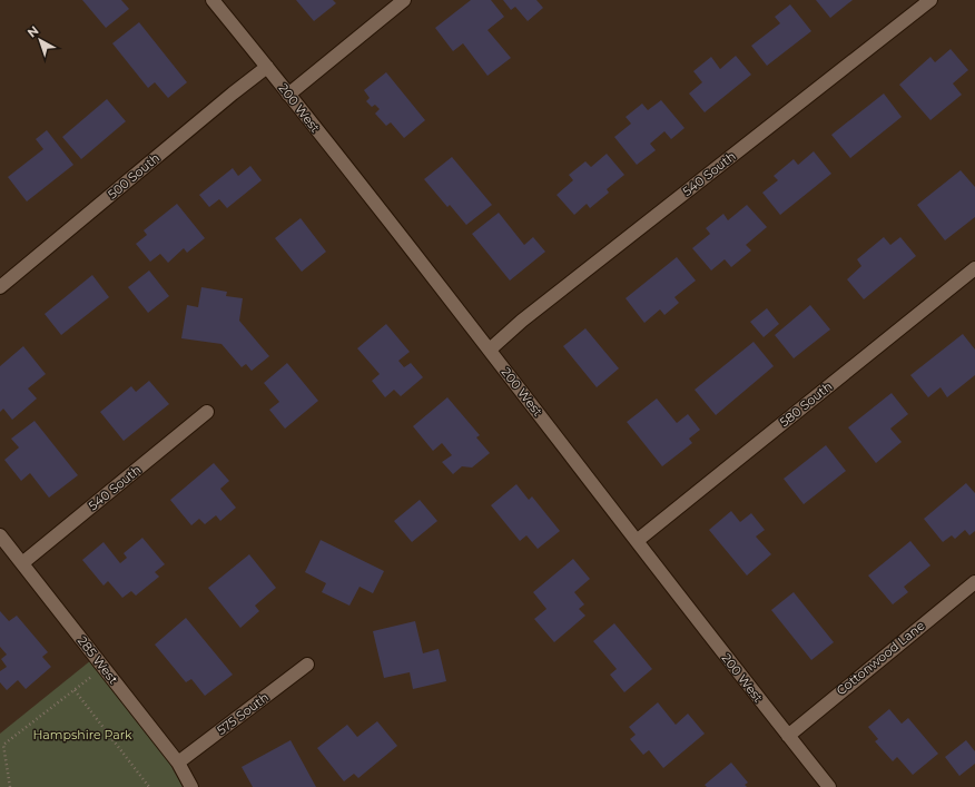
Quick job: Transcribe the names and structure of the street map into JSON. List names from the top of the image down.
{
  "streets": {
    "street": [
      "200 West",
      "540 South",
      "500 South",
      "580 South",
      "Cottonwood Lane",
      "285 West",
      "575 South"
    ]
  },
  "crossings": [
    ["200 West", "540 South"],
    ["200 West", "500 South"],
    ["200 West", "580 South"],
    ["200 West", "Cottonwood Lane"],
    ["540 South", "285 West"],
    ["285 West", "575 South"]
  ],
  "parks": ["Hampshire Park"],
  "north": "top left"
}
